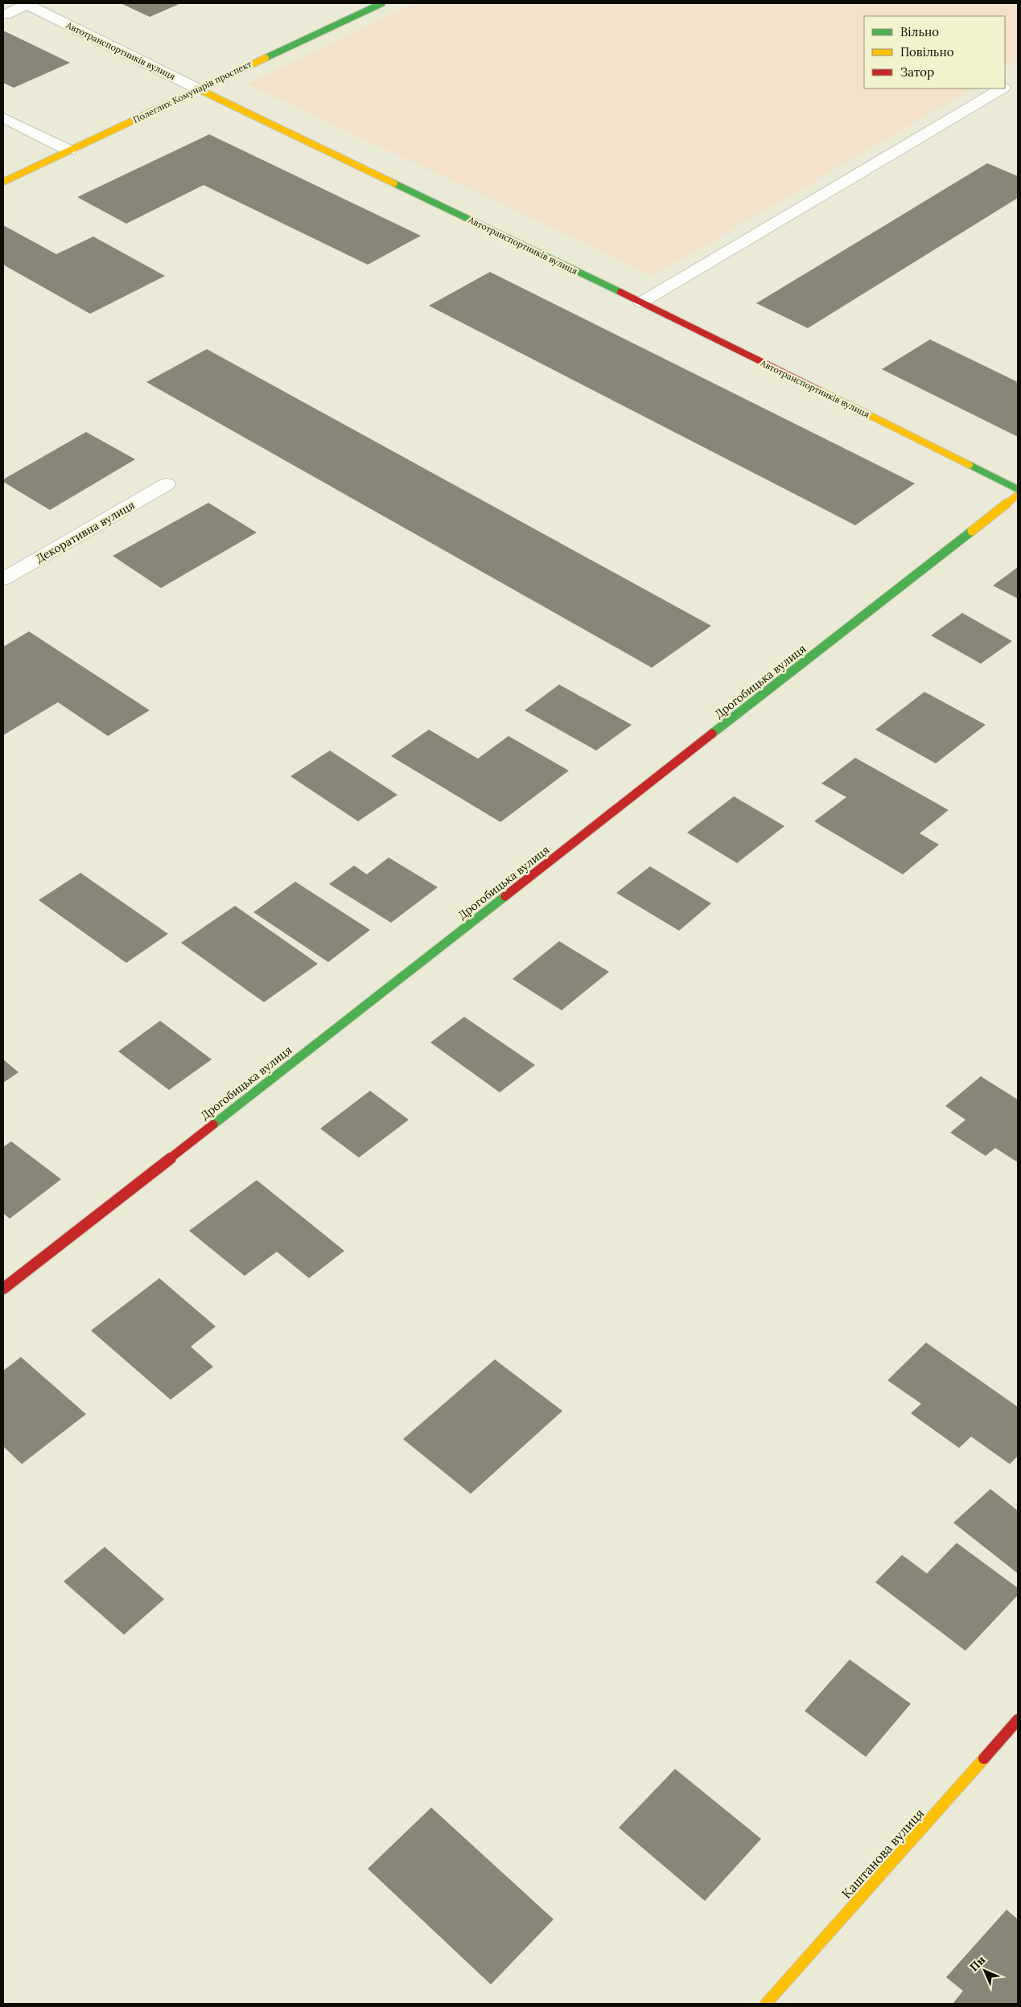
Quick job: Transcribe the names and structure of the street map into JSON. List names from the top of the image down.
{
  "streets": {
    "street": [
      "Автотранспортників вулиця",
      "Полеглих Комунарів проспект",
      "Декоративна вулиця",
      "Дрогобицька вулиця",
      "Каштанова вулиця"
    ]
  },
  "crossings": [
    ["Автотранспортників вулиця", "Полеглих Комунарів проспект"]
  ],
  "legend": ["Вільно", "Повільно", "Затор"],
  "north": "top left"
}
